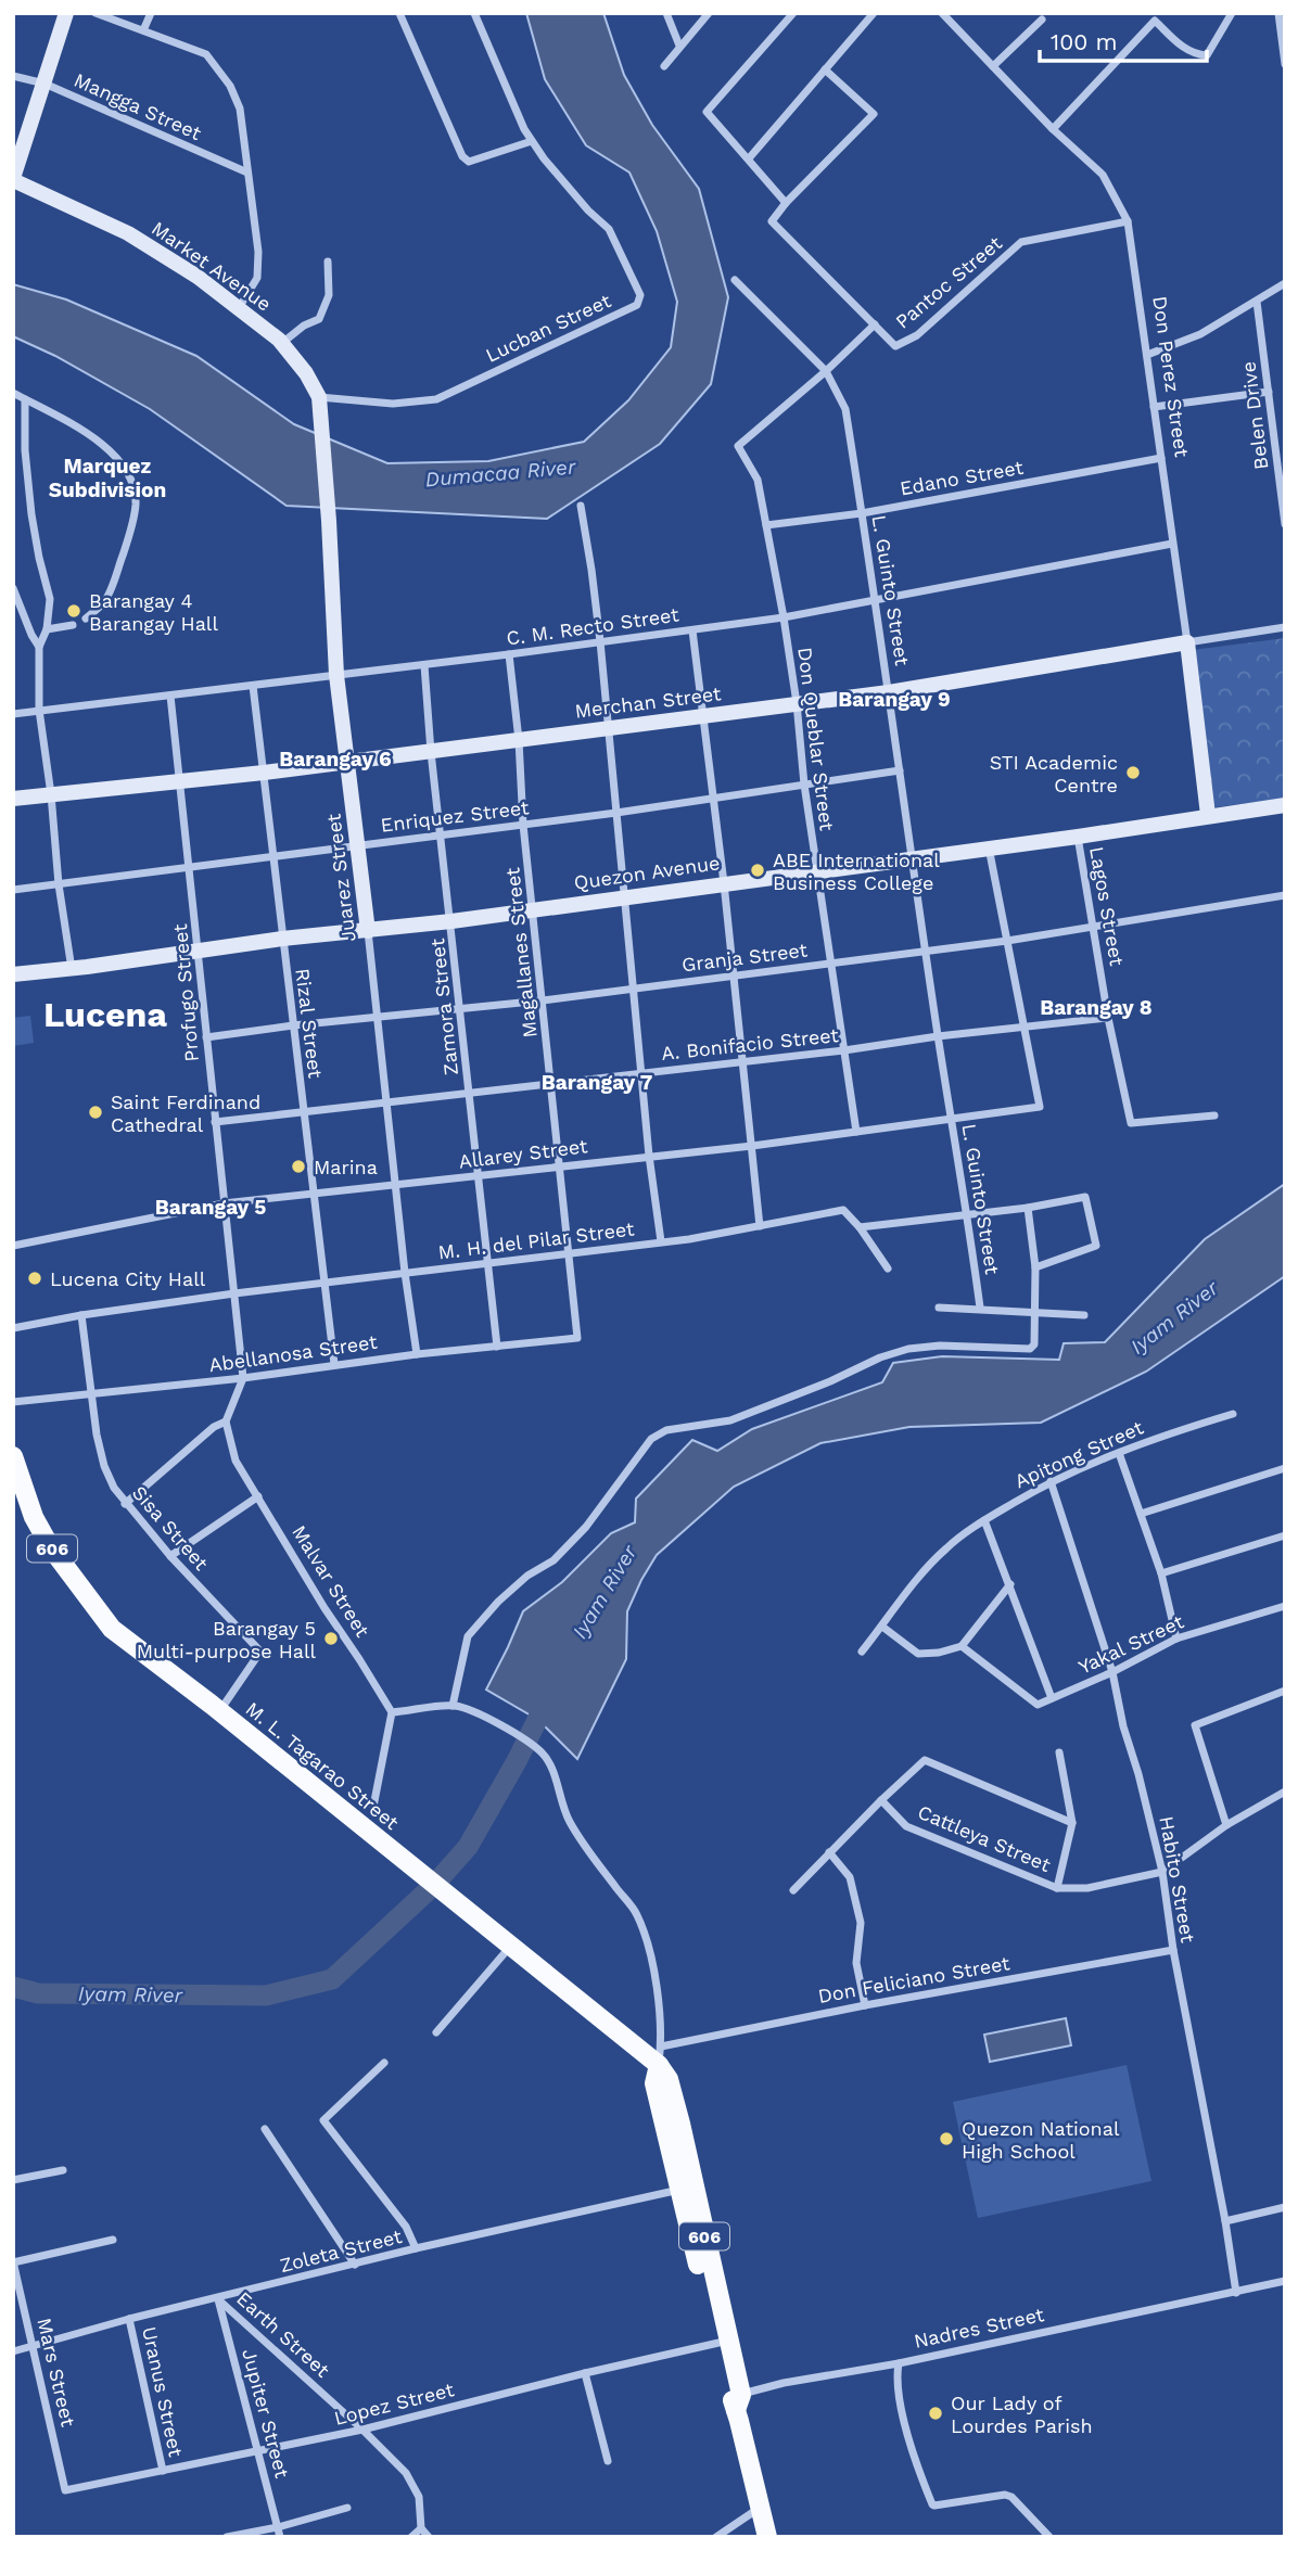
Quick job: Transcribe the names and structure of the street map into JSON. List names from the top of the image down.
{
  "streets": {
    "main road": [
      "Market Avenue",
      "Don Perez Street",
      "Merchan Street",
      "Quezon Avenue",
      "Juarez Street",
      "606",
      "M. L. Tagarao Street"
    ],
    "street": [
      "Mangga Street",
      "Pantoc Street",
      "Lucban Street",
      "Belen Drive",
      "Edano Street",
      "L. Guinto Street",
      "C. M. Recto Street",
      "Don Queblar Street",
      "Enriquez Street",
      "Lagos Street",
      "Magallanes Street",
      "Granja Street",
      "Profugo Street",
      "Zamora Street",
      "Rizal Street",
      "A. Bonifacio Street",
      "Allarey Street",
      "M. H. del Pilar Street",
      "Abellanosa Street",
      "Apitong Street",
      "Sisa Street",
      "Malvar Street",
      "Yakal Street",
      "Cattleya Street",
      "Habito Street",
      "Don Feliciano Street",
      "Zoleta Street",
      "Nadres Street",
      "Earth Street",
      "Mars Street",
      "Uranus Street",
      "Lopez Street",
      "Jupiter Street"
    ]
  },
  "crossings": [
    ["Market Avenue", "Lucban Street"],
    ["Market Avenue", "Juarez Street"],
    ["Pantoc Street", "Don Perez Street"],
    ["Lucban Street", "Juarez Street"],
    ["Don Perez Street", "Edano Street"],
    ["Don Perez Street", "C. M. Recto Street"],
    ["Don Perez Street", "Merchan Street"],
    ["Don Perez Street", "Quezon Avenue"],
    ["Edano Street", "L. Guinto Street"],
    ["Edano Street", "Don Queblar Street"],
    ["L. Guinto Street", "C. M. Recto Street"],
    ["L. Guinto Street", "Merchan Street"],
    ["L. Guinto Street", "Don Queblar Street"],
    ["L. Guinto Street", "Enriquez Street"],
    ["L. Guinto Street", "Quezon Avenue"],
    ["L. Guinto Street", "Granja Street"],
    ["L. Guinto Street", "A. Bonifacio Street"],
    ["L. Guinto Street", "Allarey Street"],
    ["C. M. Recto Street", "Don Queblar Street"],
    ["C. M. Recto Street", "Juarez Street"],
    ["C. M. Recto Street", "Magallanes Street"],
    ["C. M. Recto Street", "Profugo Street"],
    ["C. M. Recto Street", "Zamora Street"],
    ["C. M. Recto Street", "Rizal Street"],
    ["Merchan Street", "Don Queblar Street"],
    ["Merchan Street", "Juarez Street"],
    ["Merchan Street", "Magallanes Street"],
    ["Merchan Street", "Profugo Street"],
    ["Merchan Street", "Zamora Street"],
    ["Merchan Street", "Rizal Street"],
    ["Don Queblar Street", "Enriquez Street"],
    ["Don Queblar Street", "Quezon Avenue"],
    ["Don Queblar Street", "Granja Street"],
    ["Don Queblar Street", "A. Bonifacio Street"],
    ["Don Queblar Street", "Allarey Street"],
    ["Enriquez Street", "Juarez Street"],
    ["Enriquez Street", "Magallanes Street"],
    ["Enriquez Street", "Profugo Street"],
    ["Enriquez Street", "Zamora Street"],
    ["Enriquez Street", "Rizal Street"],
    ["Quezon Avenue", "Juarez Street"],
    ["Quezon Avenue", "Lagos Street"],
    ["Quezon Avenue", "Magallanes Street"],
    ["Quezon Avenue", "Profugo Street"],
    ["Quezon Avenue", "Zamora Street"],
    ["Quezon Avenue", "Rizal Street"],
    ["Juarez Street", "Granja Street"],
    ["Juarez Street", "A. Bonifacio Street"],
    ["Juarez Street", "Allarey Street"],
    ["Juarez Street", "M. H. del Pilar Street"],
    ["Juarez Street", "Abellanosa Street"],
    ["Lagos Street", "Granja Street"],
    ["Lagos Street", "A. Bonifacio Street"],
    ["Magallanes Street", "Granja Street"],
    ["Magallanes Street", "A. Bonifacio Street"],
    ["Magallanes Street", "Allarey Street"],
    ["Magallanes Street", "M. H. del Pilar Street"],
    ["Magallanes Street", "Abellanosa Street"],
    ["Granja Street", "Profugo Street"],
    ["Granja Street", "Zamora Street"],
    ["Granja Street", "Rizal Street"],
    ["Profugo Street", "A. Bonifacio Street"],
    ["Profugo Street", "Allarey Street"],
    ["Profugo Street", "M. H. del Pilar Street"],
    ["Profugo Street", "Abellanosa Street"],
    ["Zamora Street", "A. Bonifacio Street"],
    ["Zamora Street", "Allarey Street"],
    ["Zamora Street", "M. H. del Pilar Street"],
    ["Zamora Street", "Abellanosa Street"],
    ["Rizal Street", "A. Bonifacio Street"],
    ["Rizal Street", "Allarey Street"],
    ["Rizal Street", "M. H. del Pilar Street"],
    ["Rizal Street", "Abellanosa Street"],
    ["A. Bonifacio Street", "Allarey Street"],
    ["M. H. del Pilar Street", "Sisa Street"],
    ["Abellanosa Street", "Sisa Street"],
    ["Apitong Street", "Habito Street"],
    ["Sisa Street", "M. L. Tagarao Street"],
    ["Yakal Street", "Habito Street"],
    ["M. L. Tagarao Street", "Don Feliciano Street"],
    ["M. L. Tagarao Street", "Zoleta Street"],
    ["M. L. Tagarao Street", "Nadres Street"],
    ["M. L. Tagarao Street", "Lopez Street"],
    ["Cattleya Street", "Habito Street"],
    ["Habito Street", "Don Feliciano Street"],
    ["Habito Street", "Nadres Street"],
    ["Zoleta Street", "Earth Street"],
    ["Zoleta Street", "Mars Street"],
    ["Zoleta Street", "Uranus Street"],
    ["Zoleta Street", "Jupiter Street"],
    ["Earth Street", "Lopez Street"],
    ["Earth Street", "Jupiter Street"],
    ["Mars Street", "Lopez Street"],
    ["Uranus Street", "Lopez Street"],
    ["Lopez Street", "Jupiter Street"]
  ],
  "districts": [
    "Marquez Subdivision",
    "Barangay 9",
    "Barangay 6",
    "Barangay 8",
    "Lucena",
    "Barangay 7",
    "Barangay 5"
  ],
  "water": ["Dumacaa River", "Iyam River"],
  "places": [
    "Barangay 4 Barangay Hall",
    "STI Academic Centre",
    "ABE International Business College",
    "Saint Ferdinand Cathedral",
    "Marina",
    "Lucena City Hall",
    "Barangay 5 Multi-purpose Hall",
    "Quezon National High School",
    "Our Lady of Lourdes Parish"
  ],
  "scale_bar": "100 m"
}
